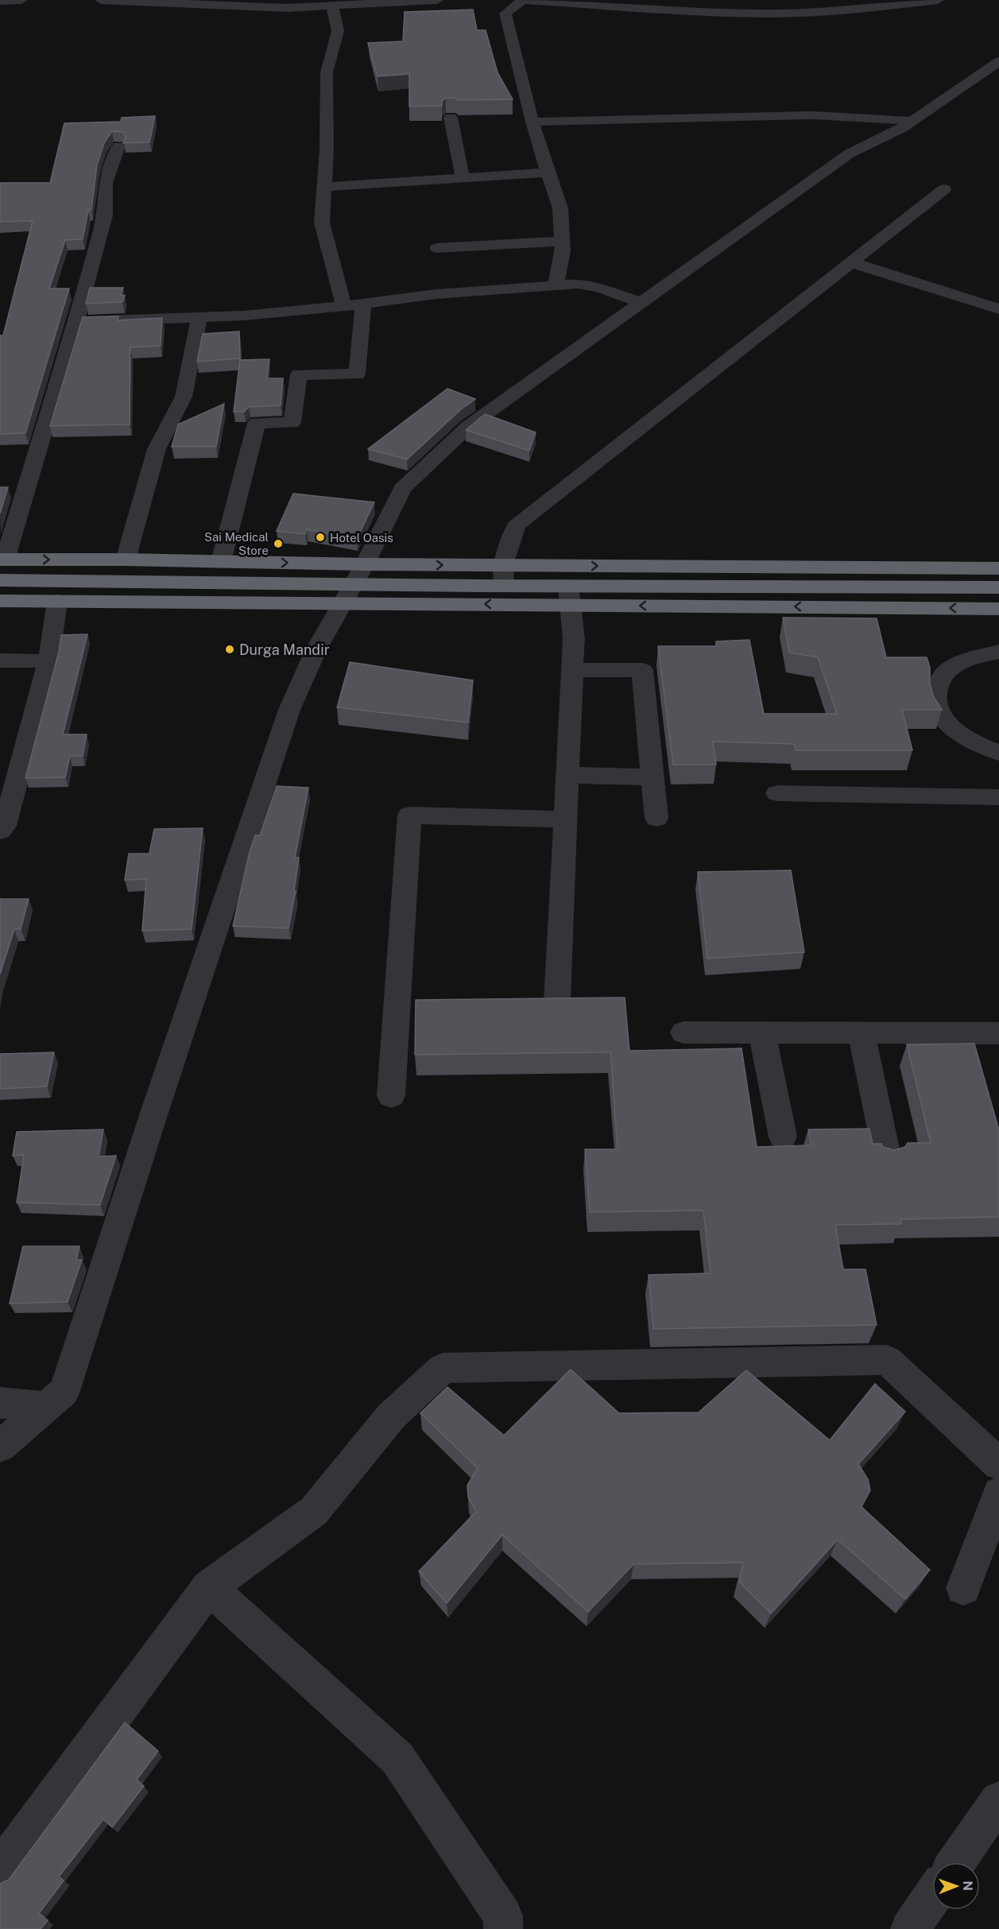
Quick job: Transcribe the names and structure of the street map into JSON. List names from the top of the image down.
{
  "places": ["Hotel Oasis", "Sai Medical Store", "Durga Mandir"],
  "north": "right"
}
